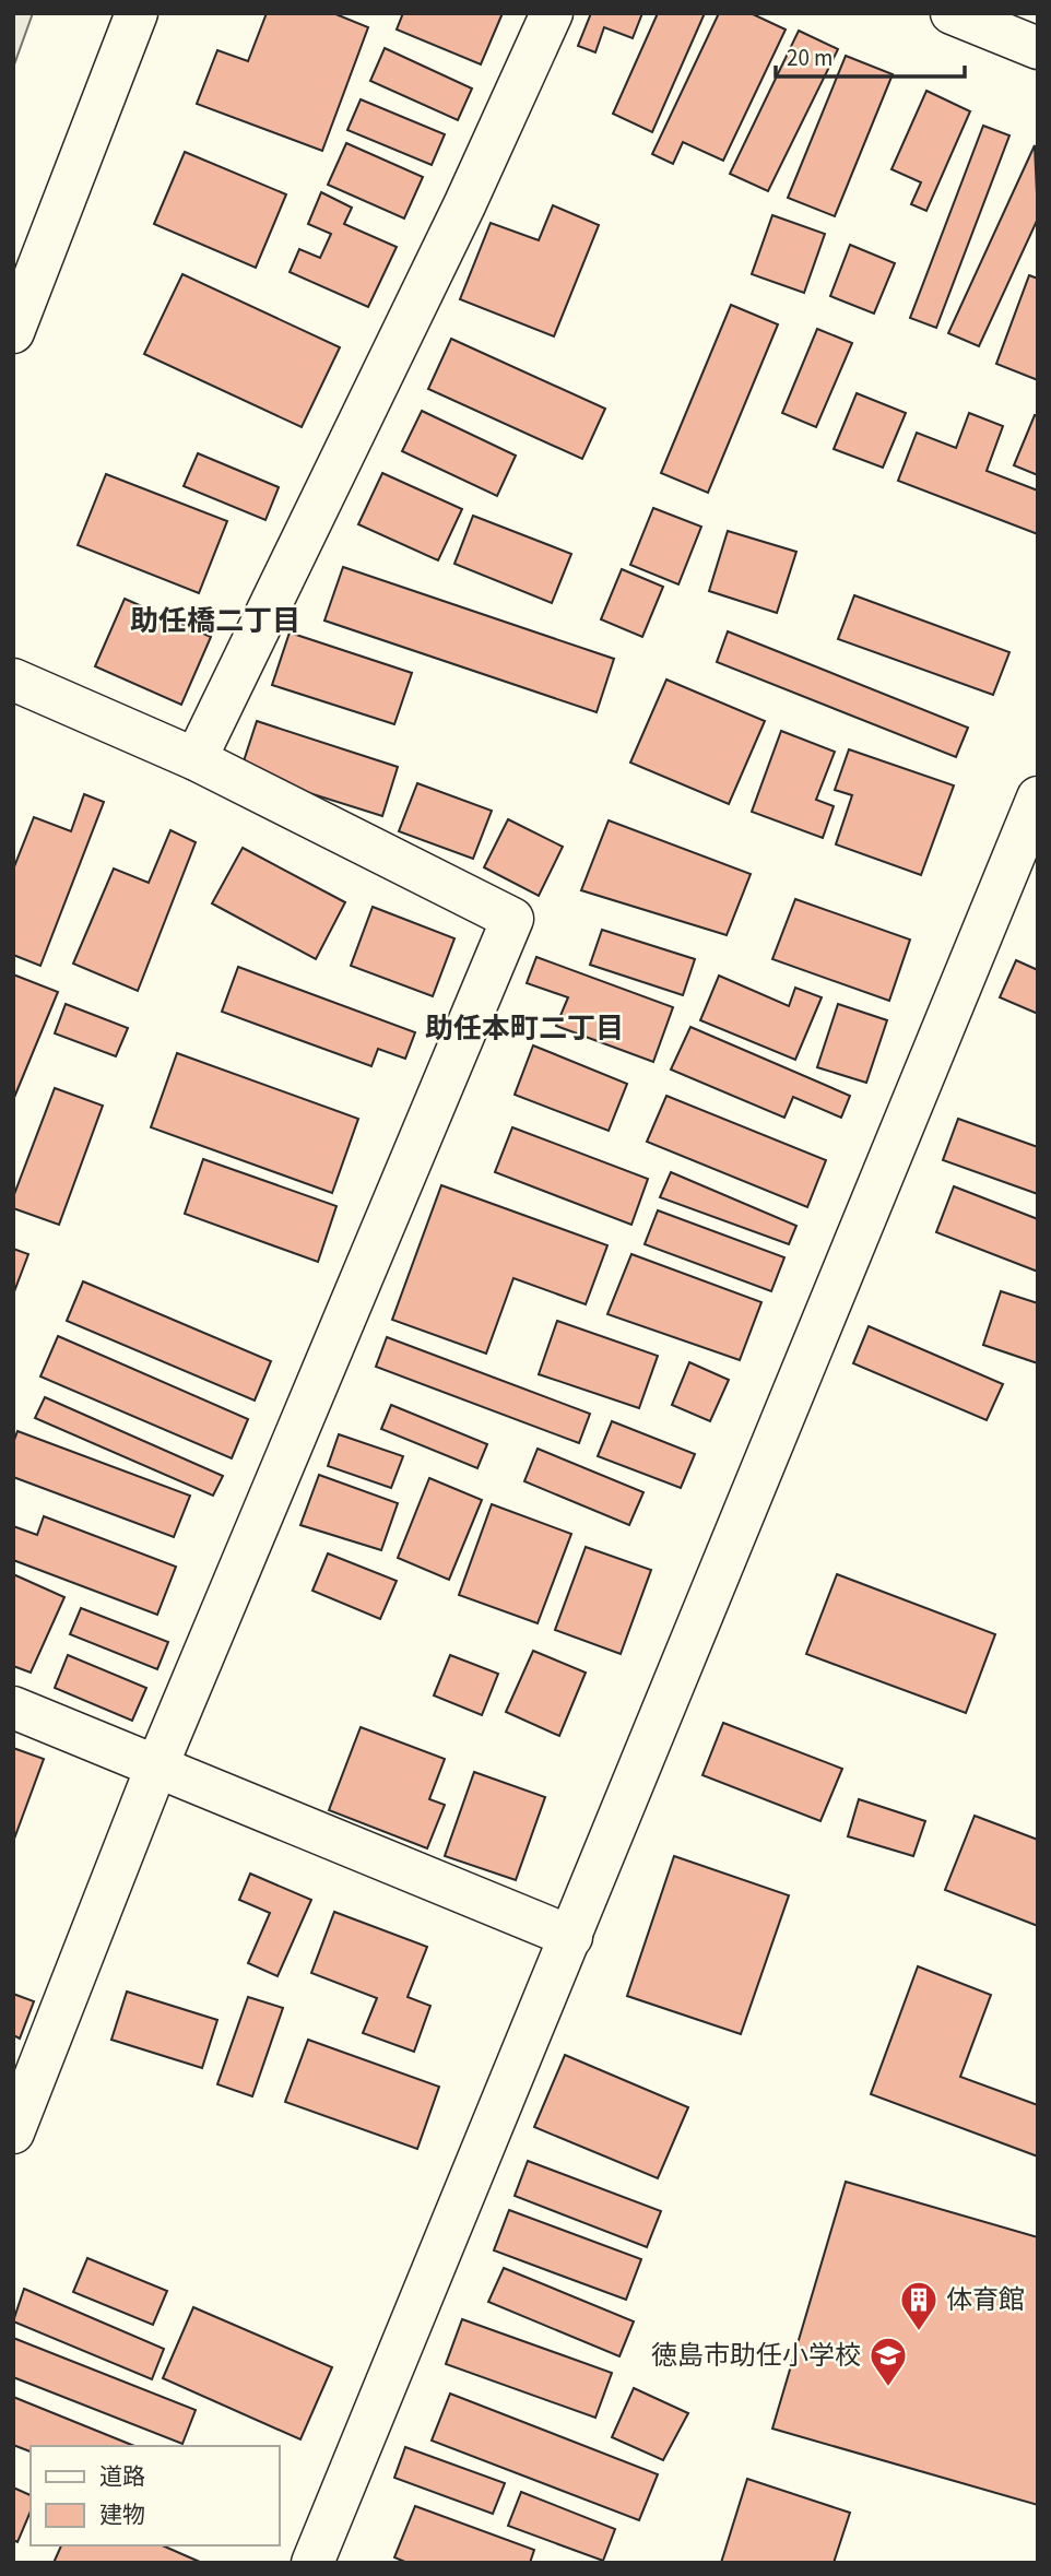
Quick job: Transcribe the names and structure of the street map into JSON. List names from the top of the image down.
{
  "districts": ["助任橋二丁目", "助任本町二丁目"],
  "places": {
    "building": ["体育館"],
    "school or university": ["徳島市助任小学校"]
  },
  "legend": ["道路", "建物"],
  "scale_bar": "20 m"
}
